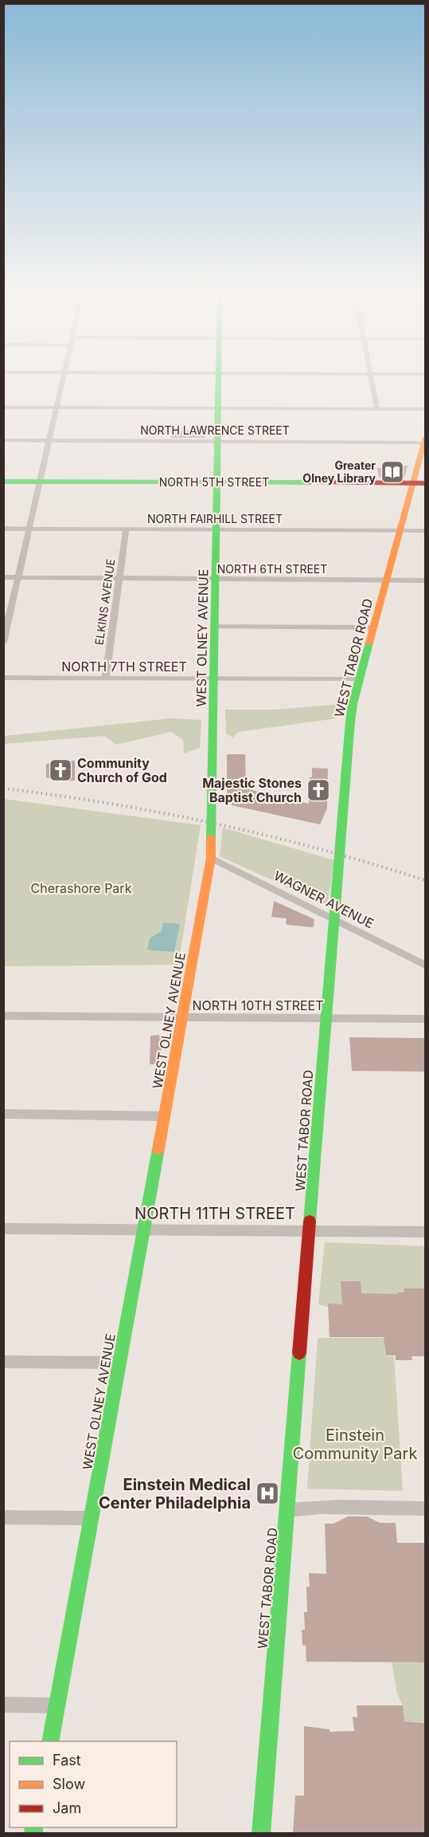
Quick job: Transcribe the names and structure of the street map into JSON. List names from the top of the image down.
{
  "streets": {
    "street": [
      "NORTH LAWRENCE STREET",
      "NORTH 5TH STREET",
      "NORTH FAIRHILL STREET",
      "NORTH 6TH STREET",
      "ELKINS AVENUE",
      "WEST OLNEY AVENUE",
      "WEST TABOR ROAD",
      "NORTH 7TH STREET",
      "WAGNER AVENUE",
      "NORTH 10TH STREET",
      "NORTH 11TH STREET"
    ]
  },
  "crossings": [
    ["NORTH LAWRENCE STREET", "WEST OLNEY AVENUE"],
    ["NORTH LAWRENCE STREET", "WEST TABOR ROAD"],
    ["NORTH 5TH STREET", "WEST OLNEY AVENUE"],
    ["NORTH 5TH STREET", "WEST TABOR ROAD"],
    ["NORTH FAIRHILL STREET", "ELKINS AVENUE"],
    ["NORTH FAIRHILL STREET", "WEST OLNEY AVENUE"],
    ["NORTH FAIRHILL STREET", "WEST TABOR ROAD"],
    ["NORTH 6TH STREET", "ELKINS AVENUE"],
    ["NORTH 6TH STREET", "WEST OLNEY AVENUE"],
    ["NORTH 6TH STREET", "WEST TABOR ROAD"],
    ["ELKINS AVENUE", "NORTH 7TH STREET"],
    ["WEST OLNEY AVENUE", "NORTH 7TH STREET"],
    ["WEST OLNEY AVENUE", "WAGNER AVENUE"],
    ["WEST OLNEY AVENUE", "NORTH 10TH STREET"],
    ["WEST OLNEY AVENUE", "NORTH 11TH STREET"],
    ["WEST TABOR ROAD", "NORTH 7TH STREET"],
    ["WEST TABOR ROAD", "WAGNER AVENUE"],
    ["WEST TABOR ROAD", "NORTH 10TH STREET"],
    ["WEST TABOR ROAD", "NORTH 11TH STREET"]
  ],
  "parks": ["Cherashore Park", "Einstein Community Park"],
  "places": {
    "library": ["Greater Olney Library"],
    "church": ["Community Church of God", "Majestic Stones Baptist Church"],
    "hospital": ["Einstein Medical Center Philadelphia"]
  },
  "legend": ["Fast", "Slow", "Jam"]
}
